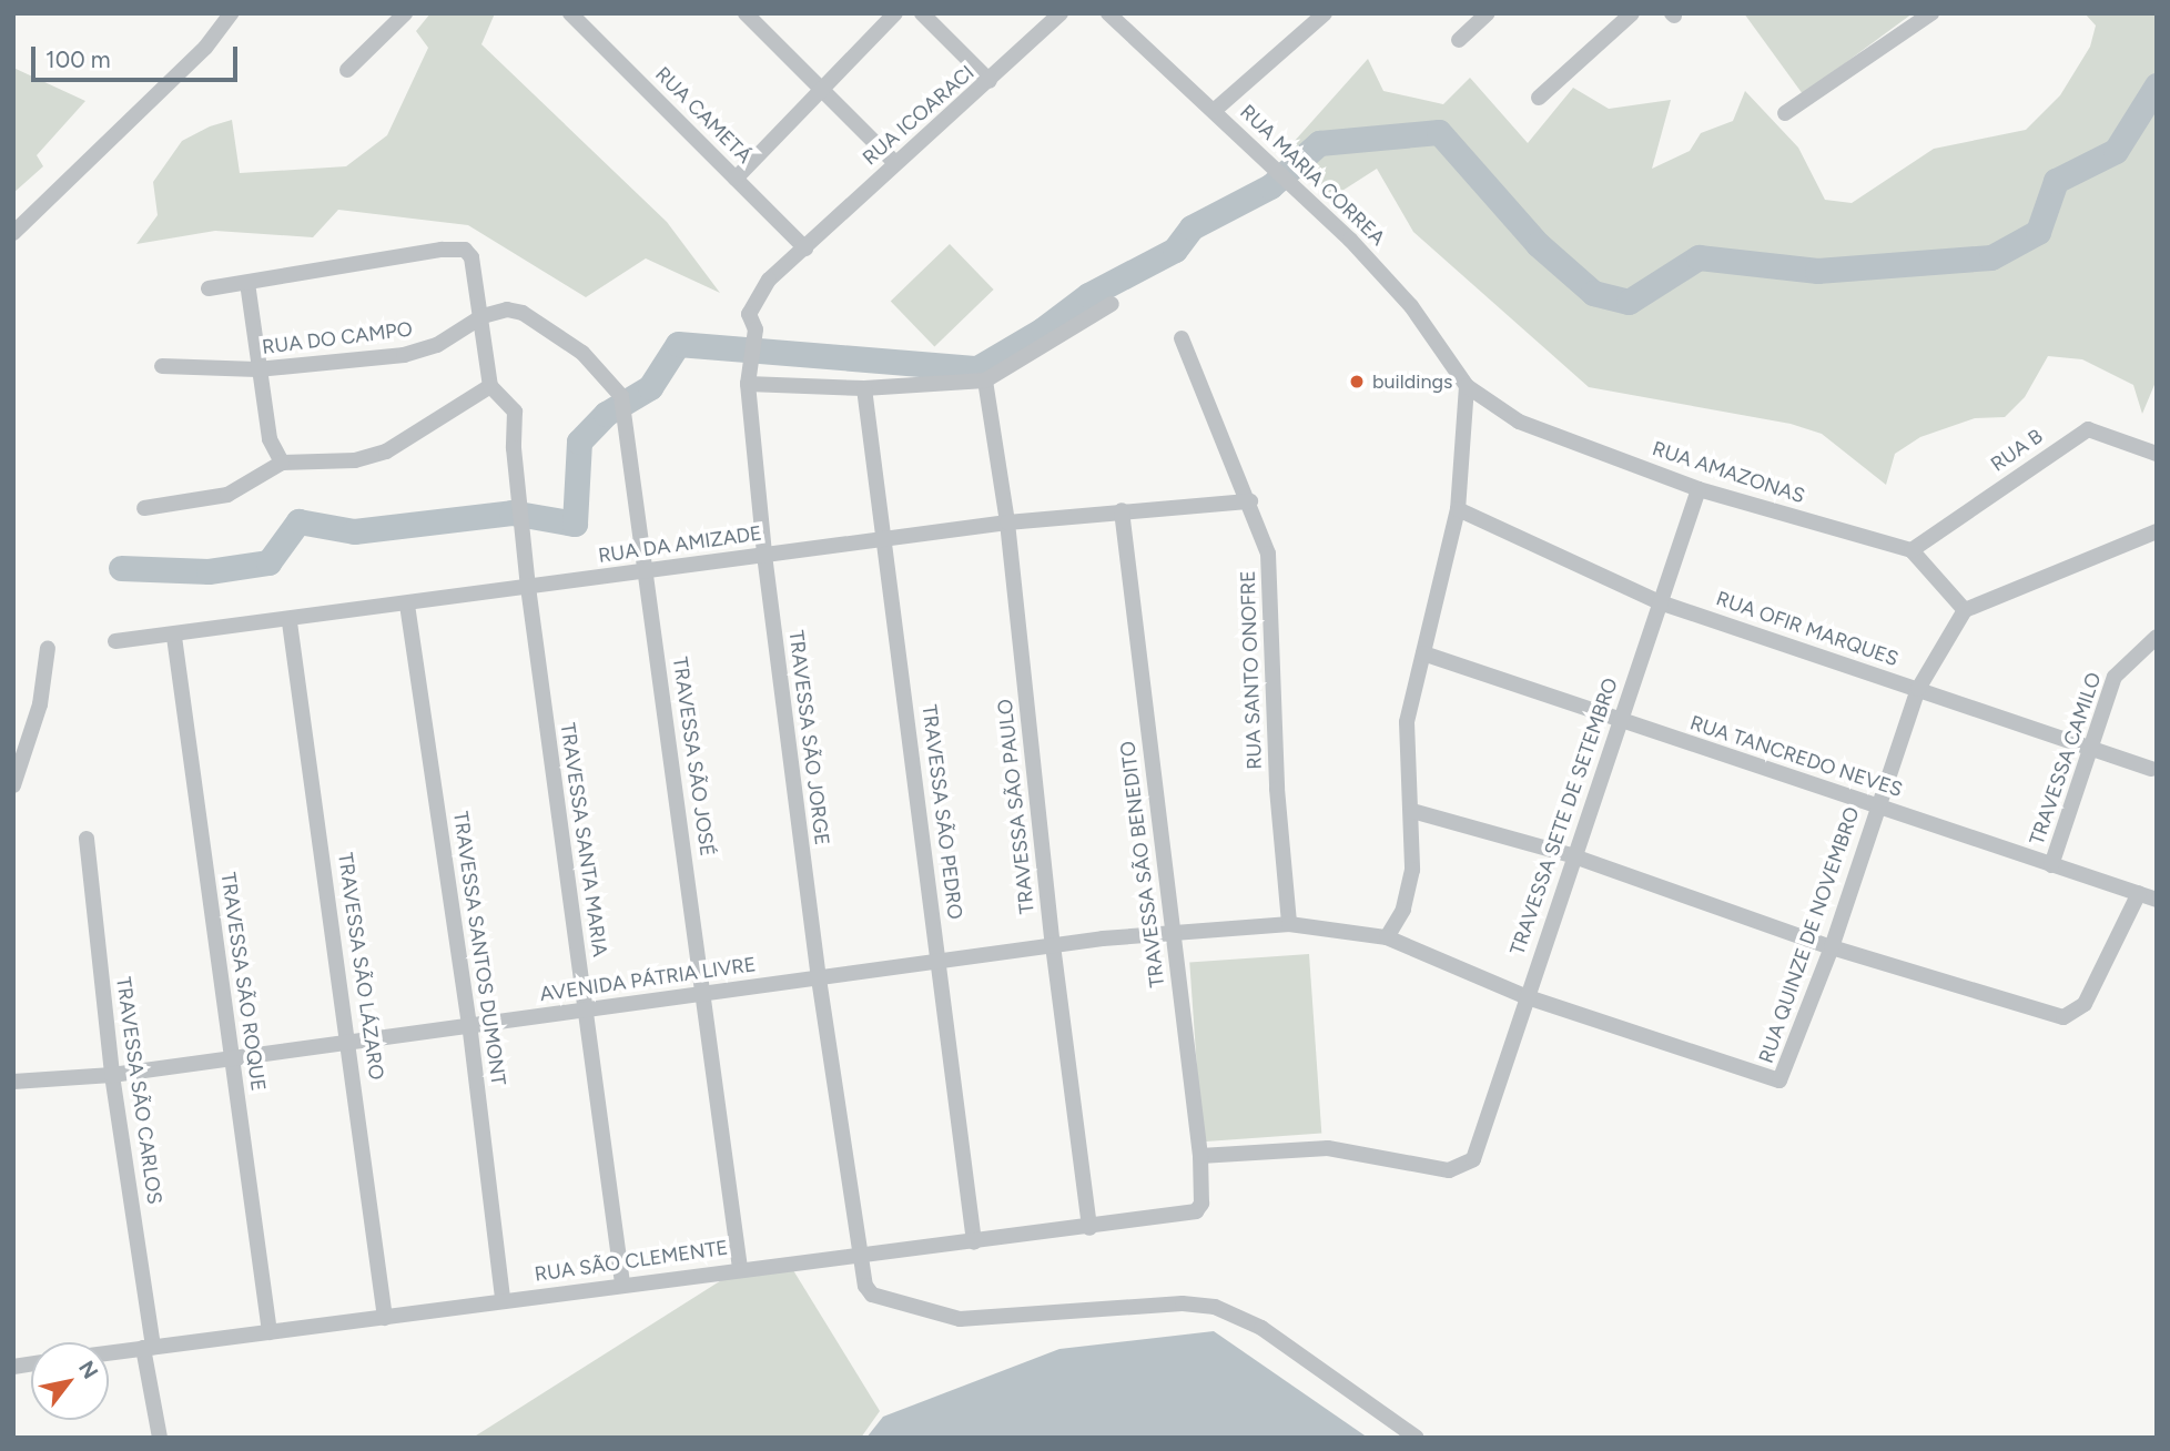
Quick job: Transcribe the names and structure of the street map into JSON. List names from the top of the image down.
{
  "streets": {
    "street": [
      "RUA CAMETÁ",
      "RUA ICOARACI",
      "RUA MARIA CORREA",
      "RUA DO CAMPO",
      "RUA B",
      "RUA AMAZONAS",
      "RUA DA AMIZADE",
      "RUA OFIR MARQUES",
      "RUA SANTO ONOFRE",
      "TRAVESSA SÃO JORGE",
      "TRAVESSA SÃO JOSÉ",
      "RUA TANCREDO NEVES",
      "TRAVESSA CAMILO",
      "TRAVESSA SÃO PAULO",
      "TRAVESSA SÃO PEDRO",
      "TRAVESSA SETE DE SETEMBRO",
      "TRAVESSA SANTA MARIA",
      "TRAVESSA SÃO BENEDITO",
      "RUA QUINZE DE NOVEMBRO",
      "TRAVESSA SANTOS DUMONT",
      "TRAVESSA SÃO LÁZARO",
      "AVENIDA PÁTRIA LIVRE",
      "TRAVESSA SÃO ROQUE",
      "TRAVESSA SÃO CARLOS",
      "RUA SÃO CLEMENTE"
    ]
  },
  "crossings": [
    ["RUA CAMETÁ", "RUA ICOARACI"],
    ["RUA CAMETÁ", "TRAVESSA SÃO JORGE"],
    ["RUA ICOARACI", "TRAVESSA SÃO JORGE"],
    ["RUA MARIA CORREA", "RUA AMAZONAS"],
    ["RUA DO CAMPO", "TRAVESSA SÃO JOSÉ"],
    ["RUA B", "RUA AMAZONAS"],
    ["RUA AMAZONAS", "TRAVESSA SETE DE SETEMBRO"],
    ["RUA DA AMIZADE", "RUA SANTO ONOFRE"],
    ["RUA DA AMIZADE", "TRAVESSA SÃO JORGE"],
    ["RUA DA AMIZADE", "TRAVESSA SÃO JOSÉ"],
    ["RUA DA AMIZADE", "TRAVESSA SÃO PAULO"],
    ["RUA DA AMIZADE", "TRAVESSA SÃO PEDRO"],
    ["RUA DA AMIZADE", "TRAVESSA SANTA MARIA"],
    ["RUA DA AMIZADE", "TRAVESSA SÃO BENEDITO"],
    ["RUA DA AMIZADE", "TRAVESSA SANTOS DUMONT"],
    ["RUA DA AMIZADE", "TRAVESSA SÃO LÁZARO"],
    ["RUA DA AMIZADE", "TRAVESSA SÃO ROQUE"],
    ["RUA OFIR MARQUES", "TRAVESSA CAMILO"],
    ["RUA OFIR MARQUES", "TRAVESSA SETE DE SETEMBRO"],
    ["RUA OFIR MARQUES", "RUA QUINZE DE NOVEMBRO"],
    ["RUA SANTO ONOFRE", "AVENIDA PÁTRIA LIVRE"],
    ["TRAVESSA SÃO JORGE", "AVENIDA PÁTRIA LIVRE"],
    ["TRAVESSA SÃO JORGE", "RUA SÃO CLEMENTE"],
    ["TRAVESSA SÃO JOSÉ", "AVENIDA PÁTRIA LIVRE"],
    ["TRAVESSA SÃO JOSÉ", "RUA SÃO CLEMENTE"],
    ["RUA TANCREDO NEVES", "TRAVESSA CAMILO"],
    ["RUA TANCREDO NEVES", "TRAVESSA SETE DE SETEMBRO"],
    ["RUA TANCREDO NEVES", "RUA QUINZE DE NOVEMBRO"],
    ["TRAVESSA SÃO PAULO", "AVENIDA PÁTRIA LIVRE"],
    ["TRAVESSA SÃO PAULO", "RUA SÃO CLEMENTE"],
    ["TRAVESSA SÃO PEDRO", "AVENIDA PÁTRIA LIVRE"],
    ["TRAVESSA SÃO PEDRO", "RUA SÃO CLEMENTE"],
    ["TRAVESSA SETE DE SETEMBRO", "TRAVESSA SÃO BENEDITO"],
    ["TRAVESSA SETE DE SETEMBRO", "AVENIDA PÁTRIA LIVRE"],
    ["TRAVESSA SANTA MARIA", "AVENIDA PÁTRIA LIVRE"],
    ["TRAVESSA SANTA MARIA", "RUA SÃO CLEMENTE"],
    ["TRAVESSA SÃO BENEDITO", "AVENIDA PÁTRIA LIVRE"],
    ["TRAVESSA SÃO BENEDITO", "RUA SÃO CLEMENTE"],
    ["RUA QUINZE DE NOVEMBRO", "AVENIDA PÁTRIA LIVRE"],
    ["TRAVESSA SANTOS DUMONT", "AVENIDA PÁTRIA LIVRE"],
    ["TRAVESSA SANTOS DUMONT", "RUA SÃO CLEMENTE"],
    ["TRAVESSA SÃO LÁZARO", "AVENIDA PÁTRIA LIVRE"],
    ["TRAVESSA SÃO LÁZARO", "RUA SÃO CLEMENTE"],
    ["AVENIDA PÁTRIA LIVRE", "TRAVESSA SÃO ROQUE"],
    ["AVENIDA PÁTRIA LIVRE", "TRAVESSA SÃO CARLOS"],
    ["TRAVESSA SÃO ROQUE", "RUA SÃO CLEMENTE"],
    ["TRAVESSA SÃO CARLOS", "RUA SÃO CLEMENTE"]
  ],
  "places": ["buildings"],
  "scale_bar": "100 m",
  "north": "top right"
}
